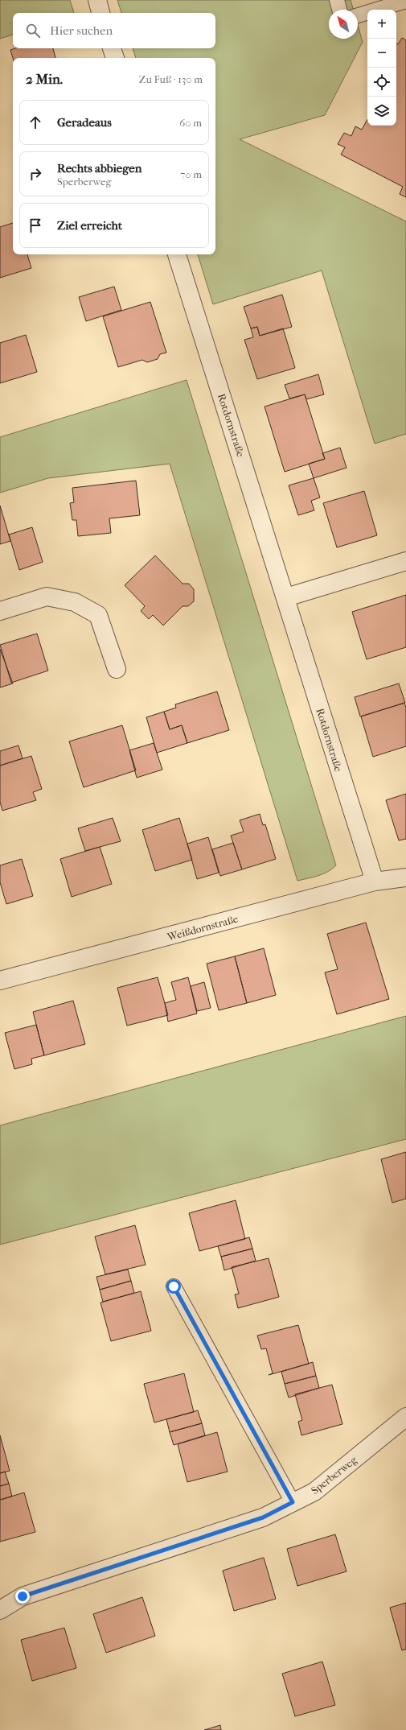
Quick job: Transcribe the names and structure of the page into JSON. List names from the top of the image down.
{
  "streets": {
    "street": ["Rotdornstraße", "Weißdornstraße", "Sperberweg"]
  },
  "crossings": [
    ["Rotdornstraße", "Weißdornstraße"]
  ],
  "north": "top left",
  "page": {
    "map_buttons": ["+", "−"],
    "search": "Hier suchen",
    "heading": ["2 Min.", "Zu Fuß · 130 m"],
    "list": [
      ["Geradeaus", "60 m"],
      ["Rechts abbiegen", "Sperberweg", "70 m"],
      "Ziel erreicht"
    ]
  }
}
